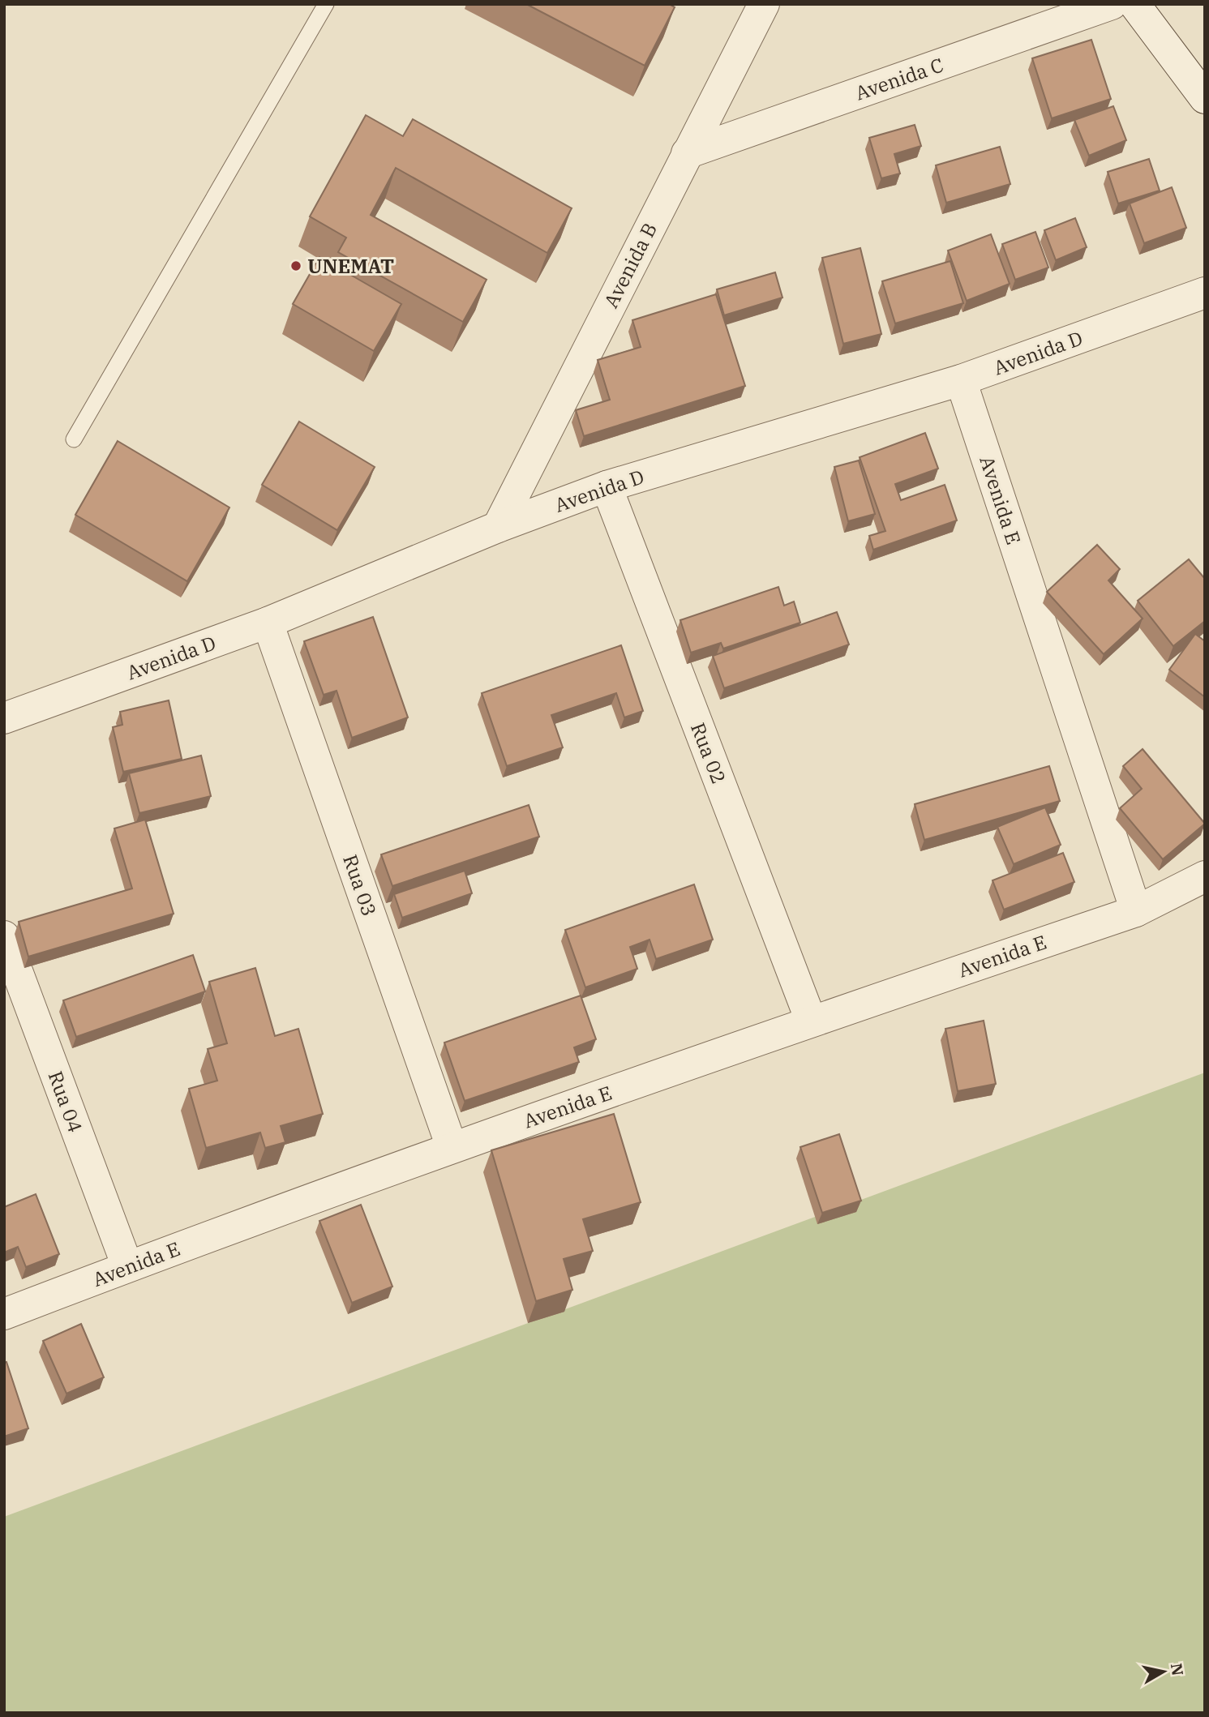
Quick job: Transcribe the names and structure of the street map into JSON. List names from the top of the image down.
{
  "streets": {
    "street": [
      "Avenida C",
      "Avenida B",
      "Avenida D",
      "Avenida E",
      "Rua 02",
      "Rua 03",
      "Rua 04"
    ]
  },
  "crossings": [
    ["Avenida C", "Avenida B"],
    ["Avenida B", "Avenida D"],
    ["Avenida D", "Avenida E"],
    ["Avenida D", "Rua 02"],
    ["Avenida D", "Rua 03"],
    ["Avenida E", "Rua 02"],
    ["Avenida E", "Rua 03"],
    ["Avenida E", "Rua 04"]
  ],
  "places": ["UNEMAT"],
  "north": "right"
}
